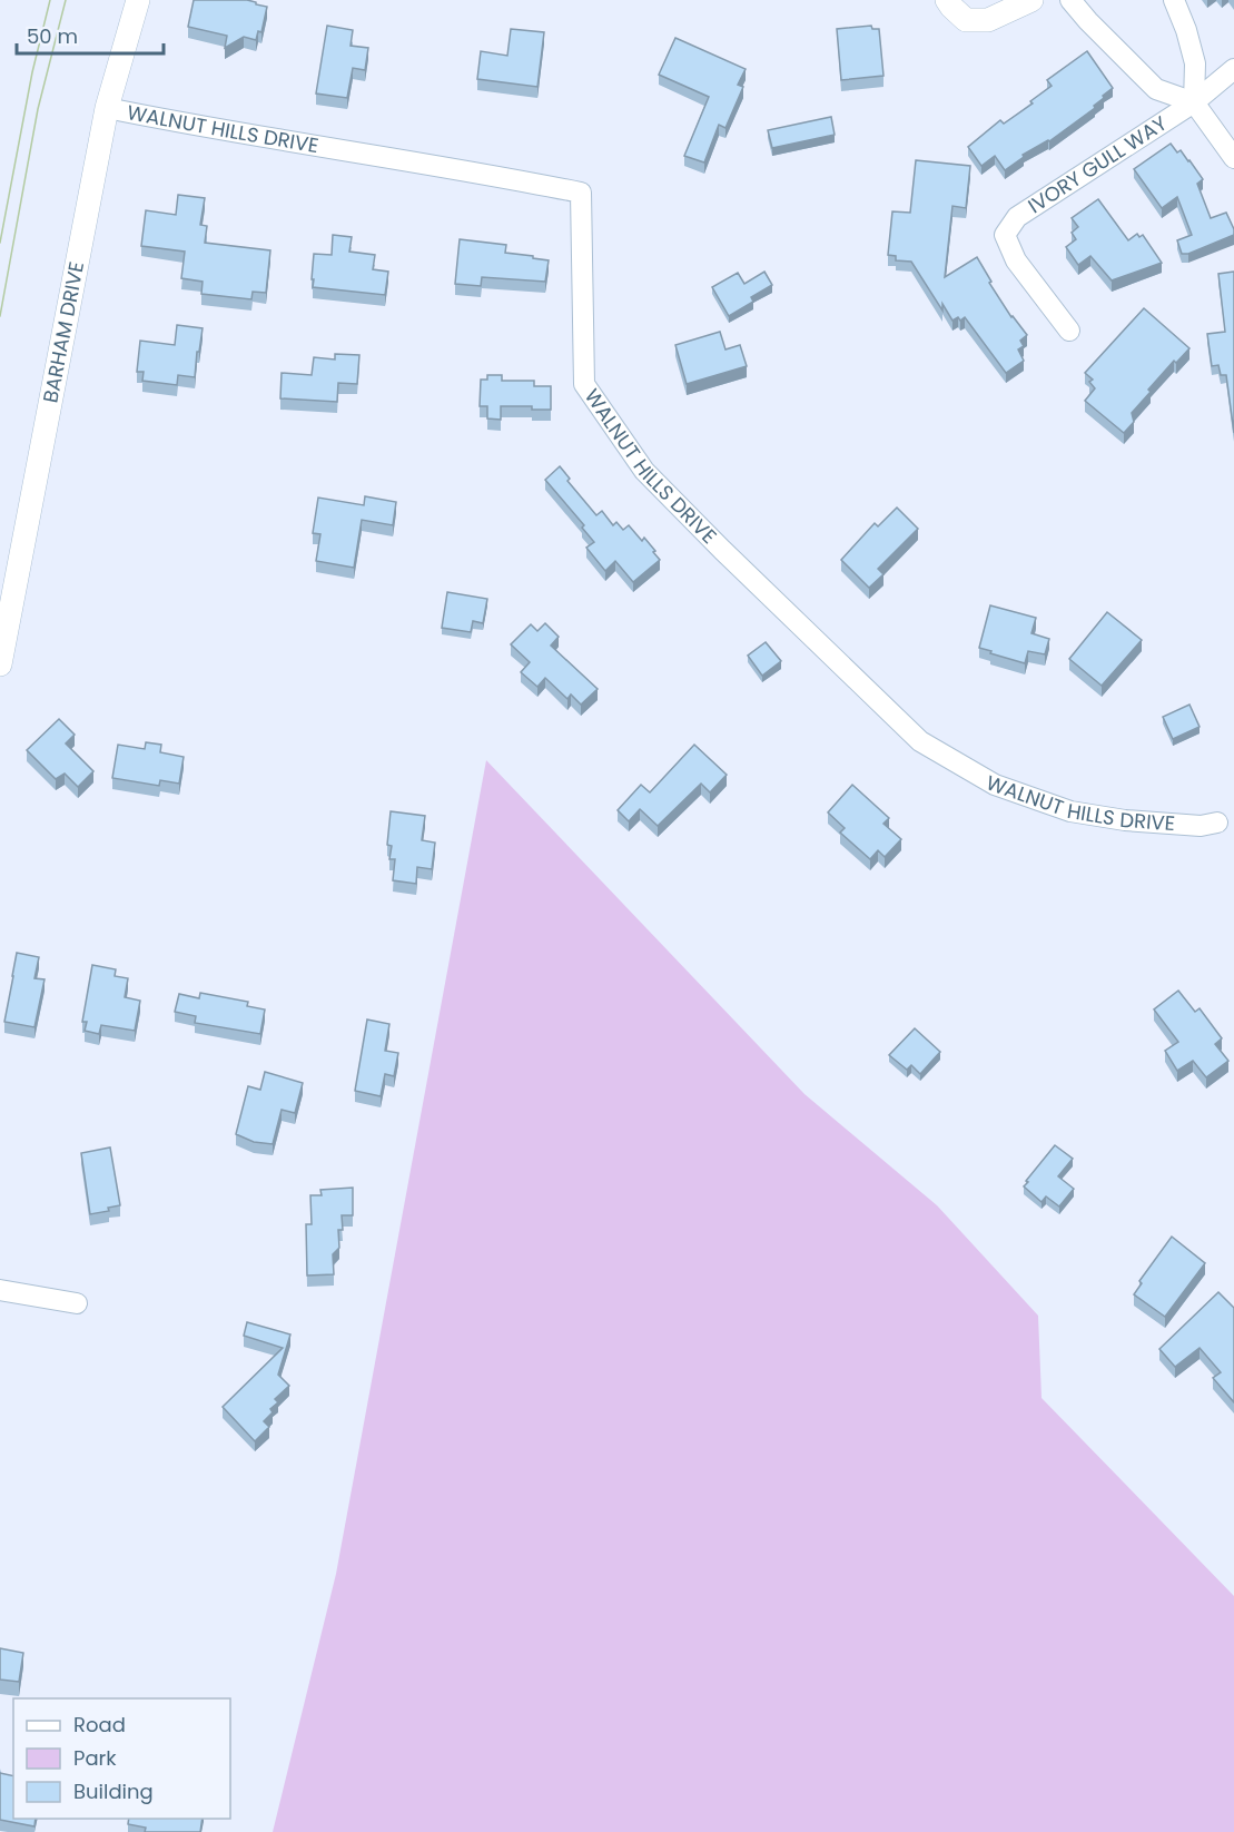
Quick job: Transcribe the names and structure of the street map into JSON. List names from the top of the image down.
{
  "streets": {
    "street": ["WALNUT HILLS DRIVE", "IVORY GULL WAY", "BARHAM DRIVE"]
  },
  "crossings": [
    ["WALNUT HILLS DRIVE", "BARHAM DRIVE"]
  ],
  "legend": ["Road", "Park", "Building"],
  "scale_bar": "50 m"
}
